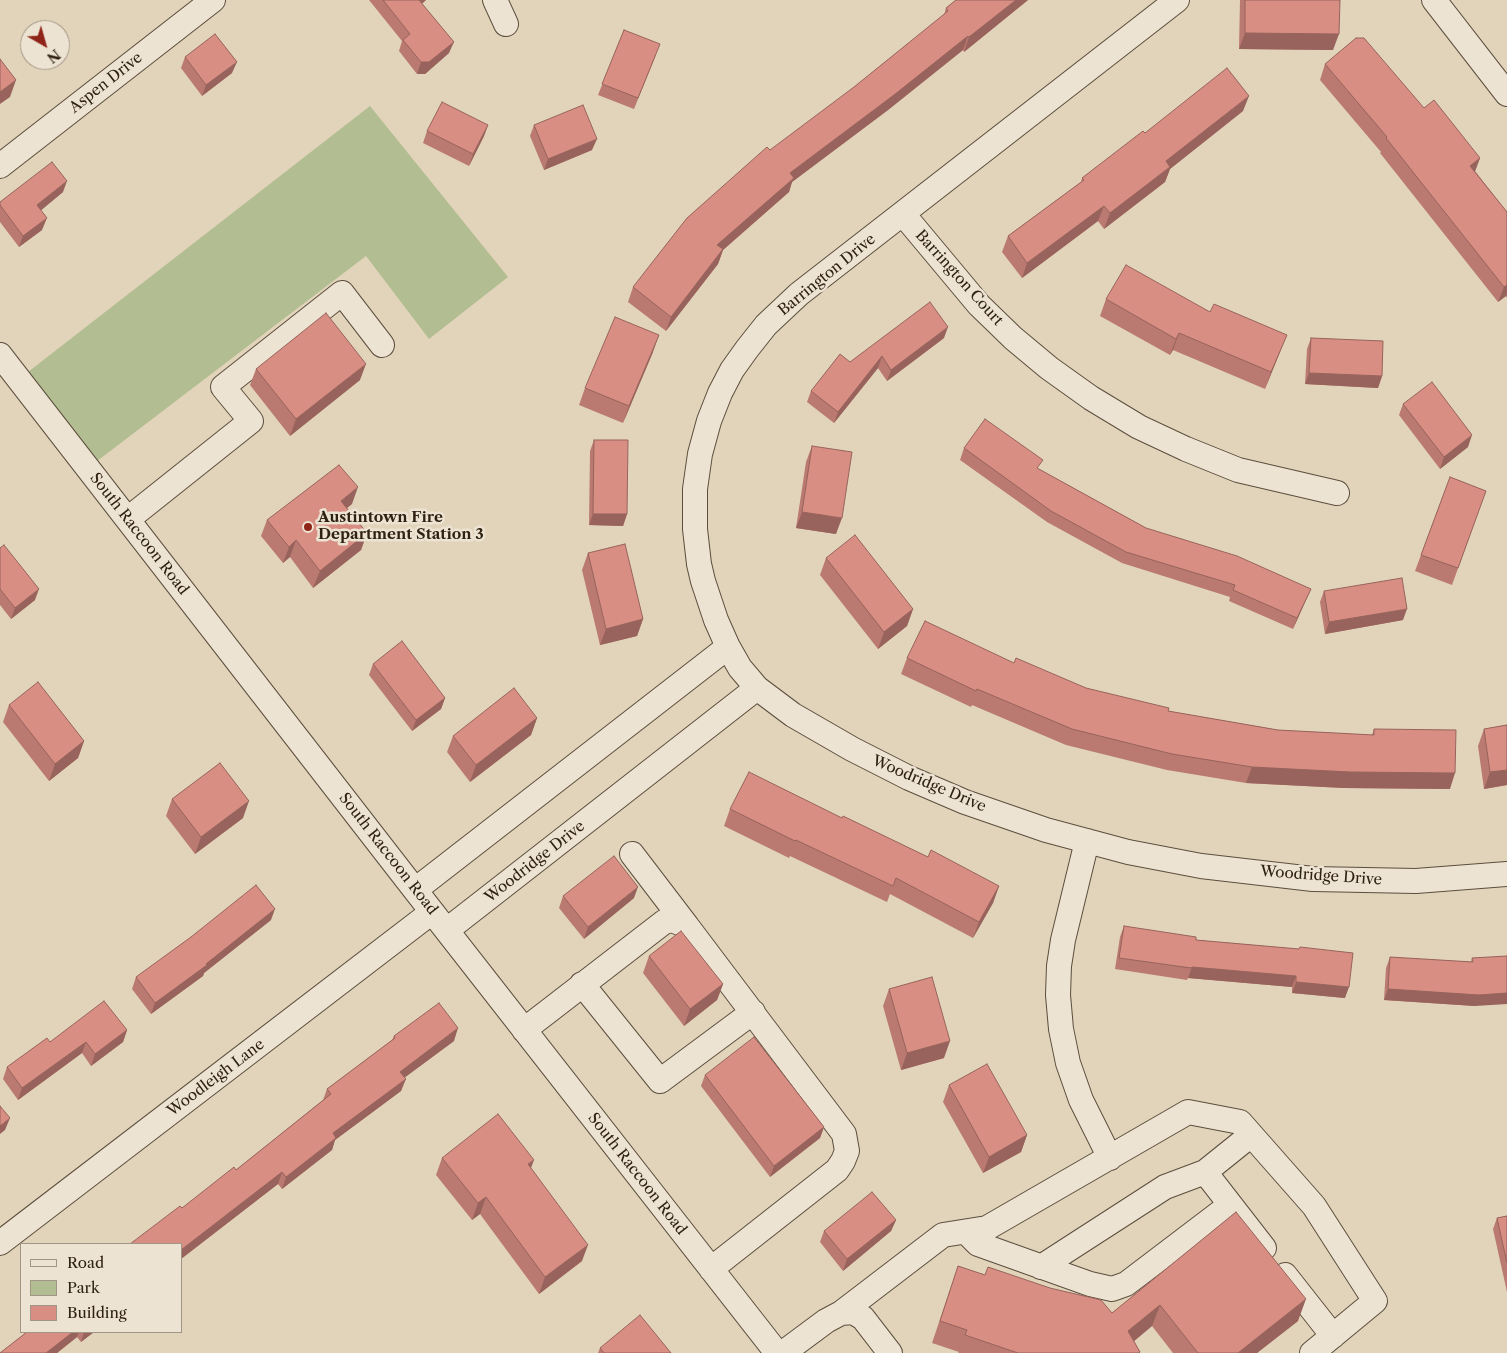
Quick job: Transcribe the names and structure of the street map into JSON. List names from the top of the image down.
{
  "streets": {
    "street": [
      "Aspen Drive",
      "Barrington Drive",
      "Barrington Court",
      "South Raccoon Road",
      "Woodridge Drive",
      "Woodleigh Lane"
    ]
  },
  "crossings": [
    ["Barrington Drive", "Barrington Court"],
    ["Barrington Drive", "Woodridge Drive"],
    ["South Raccoon Road", "Woodridge Drive"],
    ["South Raccoon Road", "Woodleigh Lane"],
    ["Woodridge Drive", "Woodleigh Lane"]
  ],
  "places": ["Austintown Fire Department Station 3"],
  "legend": ["Road", "Park", "Building"],
  "north": "bottom right"
}
